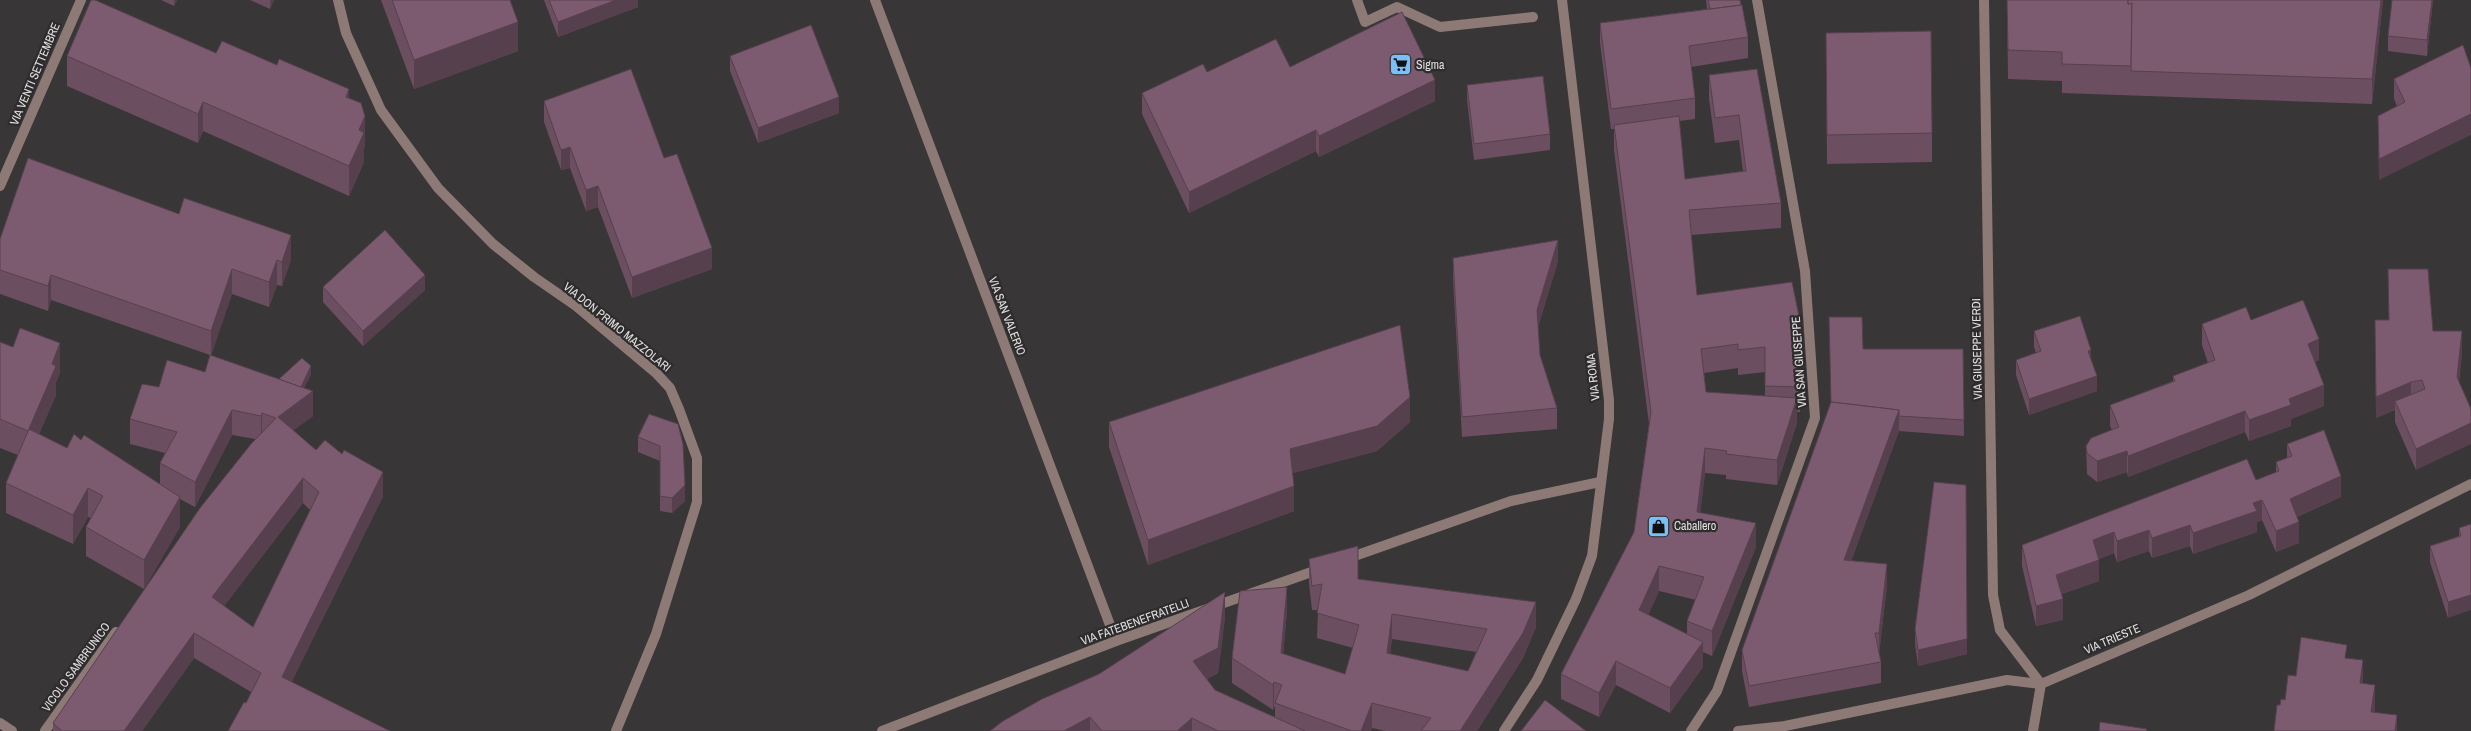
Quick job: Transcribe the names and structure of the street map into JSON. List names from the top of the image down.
{
  "streets": {
    "street": [
      "VIA VENTI SETTEMBRE",
      "VIA SAN VALERIO",
      "VIA DON PRIMO MAZZOLARI",
      "VIA GIUSEPPE VERDI",
      "VIA SAN GIUSEPPE",
      "VIA ROMA",
      "VIA FATEBENEFRATELLI",
      "VIA TRIESTE",
      "VICOLO SAMBRUNICO"
    ]
  },
  "crossings": [
    ["VIA SAN VALERIO", "VIA FATEBENEFRATELLI"],
    ["VIA GIUSEPPE VERDI", "VIA TRIESTE"],
    ["VIA ROMA", "VIA FATEBENEFRATELLI"]
  ],
  "places": {
    "supermarket": ["Sigma"],
    "shop": ["Caballero"]
  }
}
